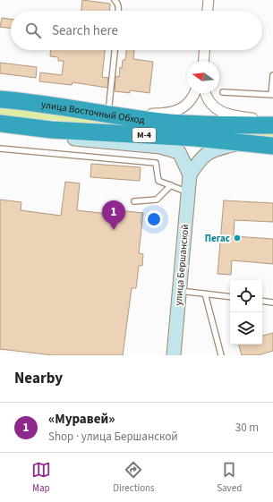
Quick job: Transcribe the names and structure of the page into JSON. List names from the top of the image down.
{
  "streets": {
    "highway": ["улица Восточный Обход", "М-4"],
    "street": ["улица Бершанской"]
  },
  "crossings": [
    ["улица Восточный Обход", "улица Бершанской"]
  ],
  "places": ["Пегас"],
  "north": "left",
  "page": {
    "search": "Search here",
    "pins": "1",
    "heading": "Nearby",
    "list": [
      {
        "mark": "1",
        "name": "«Муравей»",
        "note": "Shop · улица Бершанской",
        "value": "30 m"
      }
    ],
    "nav": ["Map", "Directions", "Saved"]
  }
}
